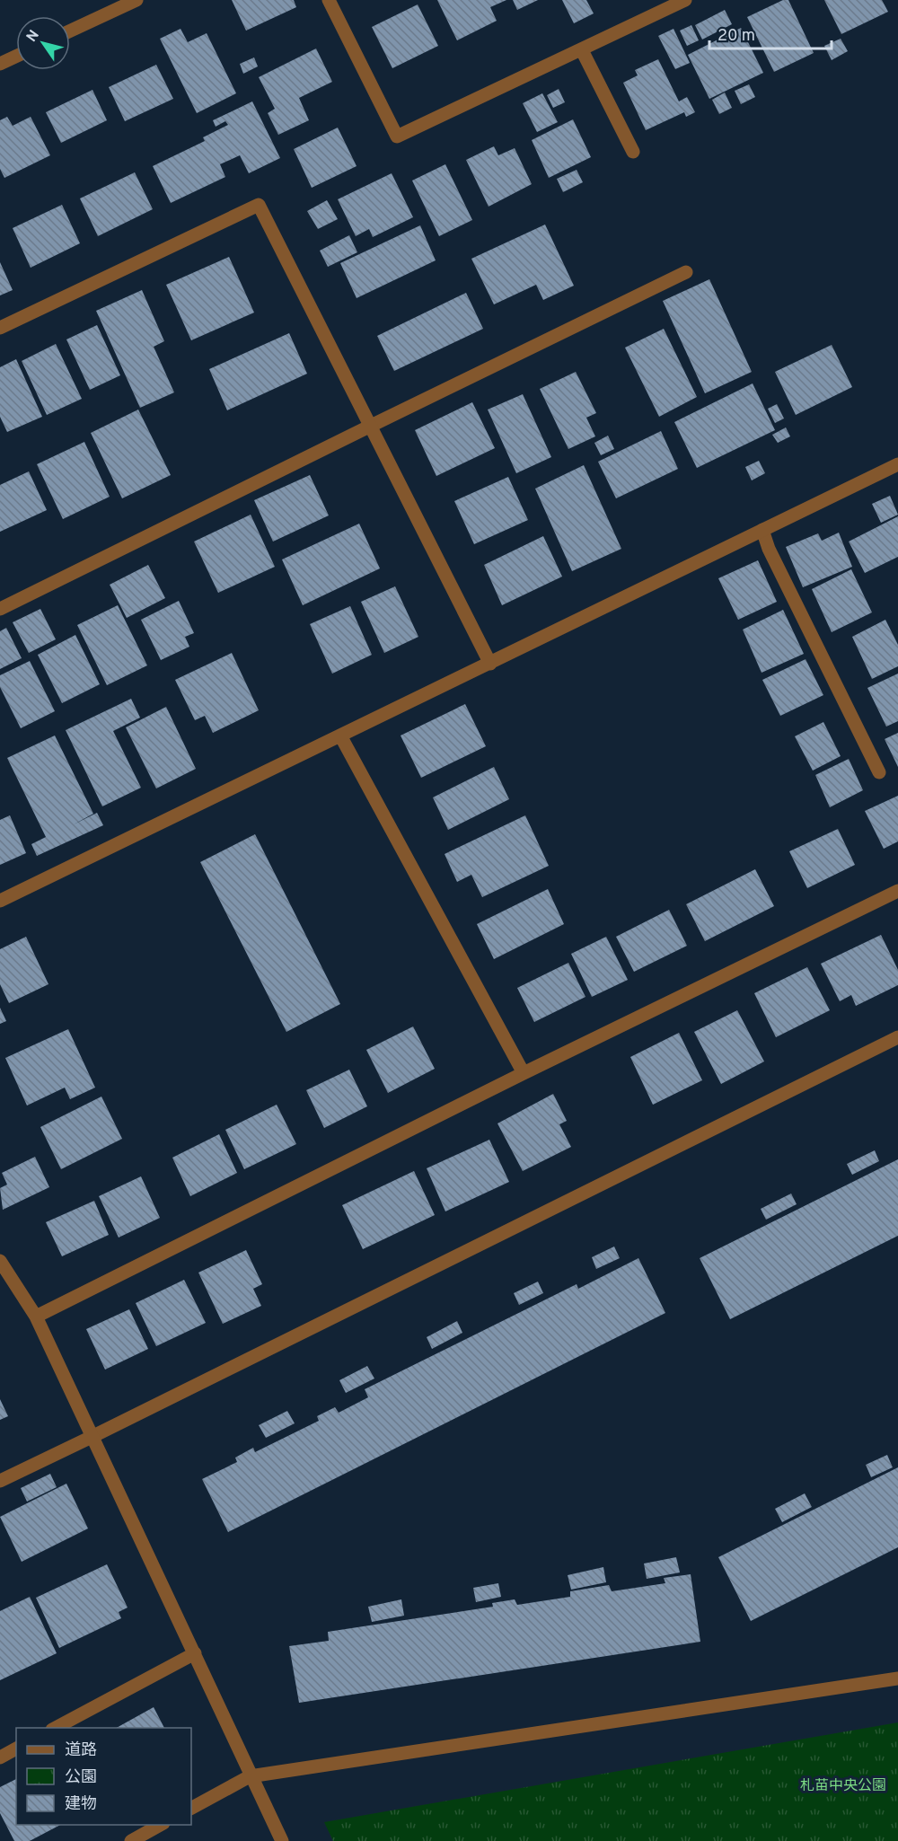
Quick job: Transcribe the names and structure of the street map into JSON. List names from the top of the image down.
{
  "parks": ["札苗中央公園"],
  "legend": ["道路", "公園", "建物"],
  "scale_bar": "20 m",
  "north": "top left"
}
